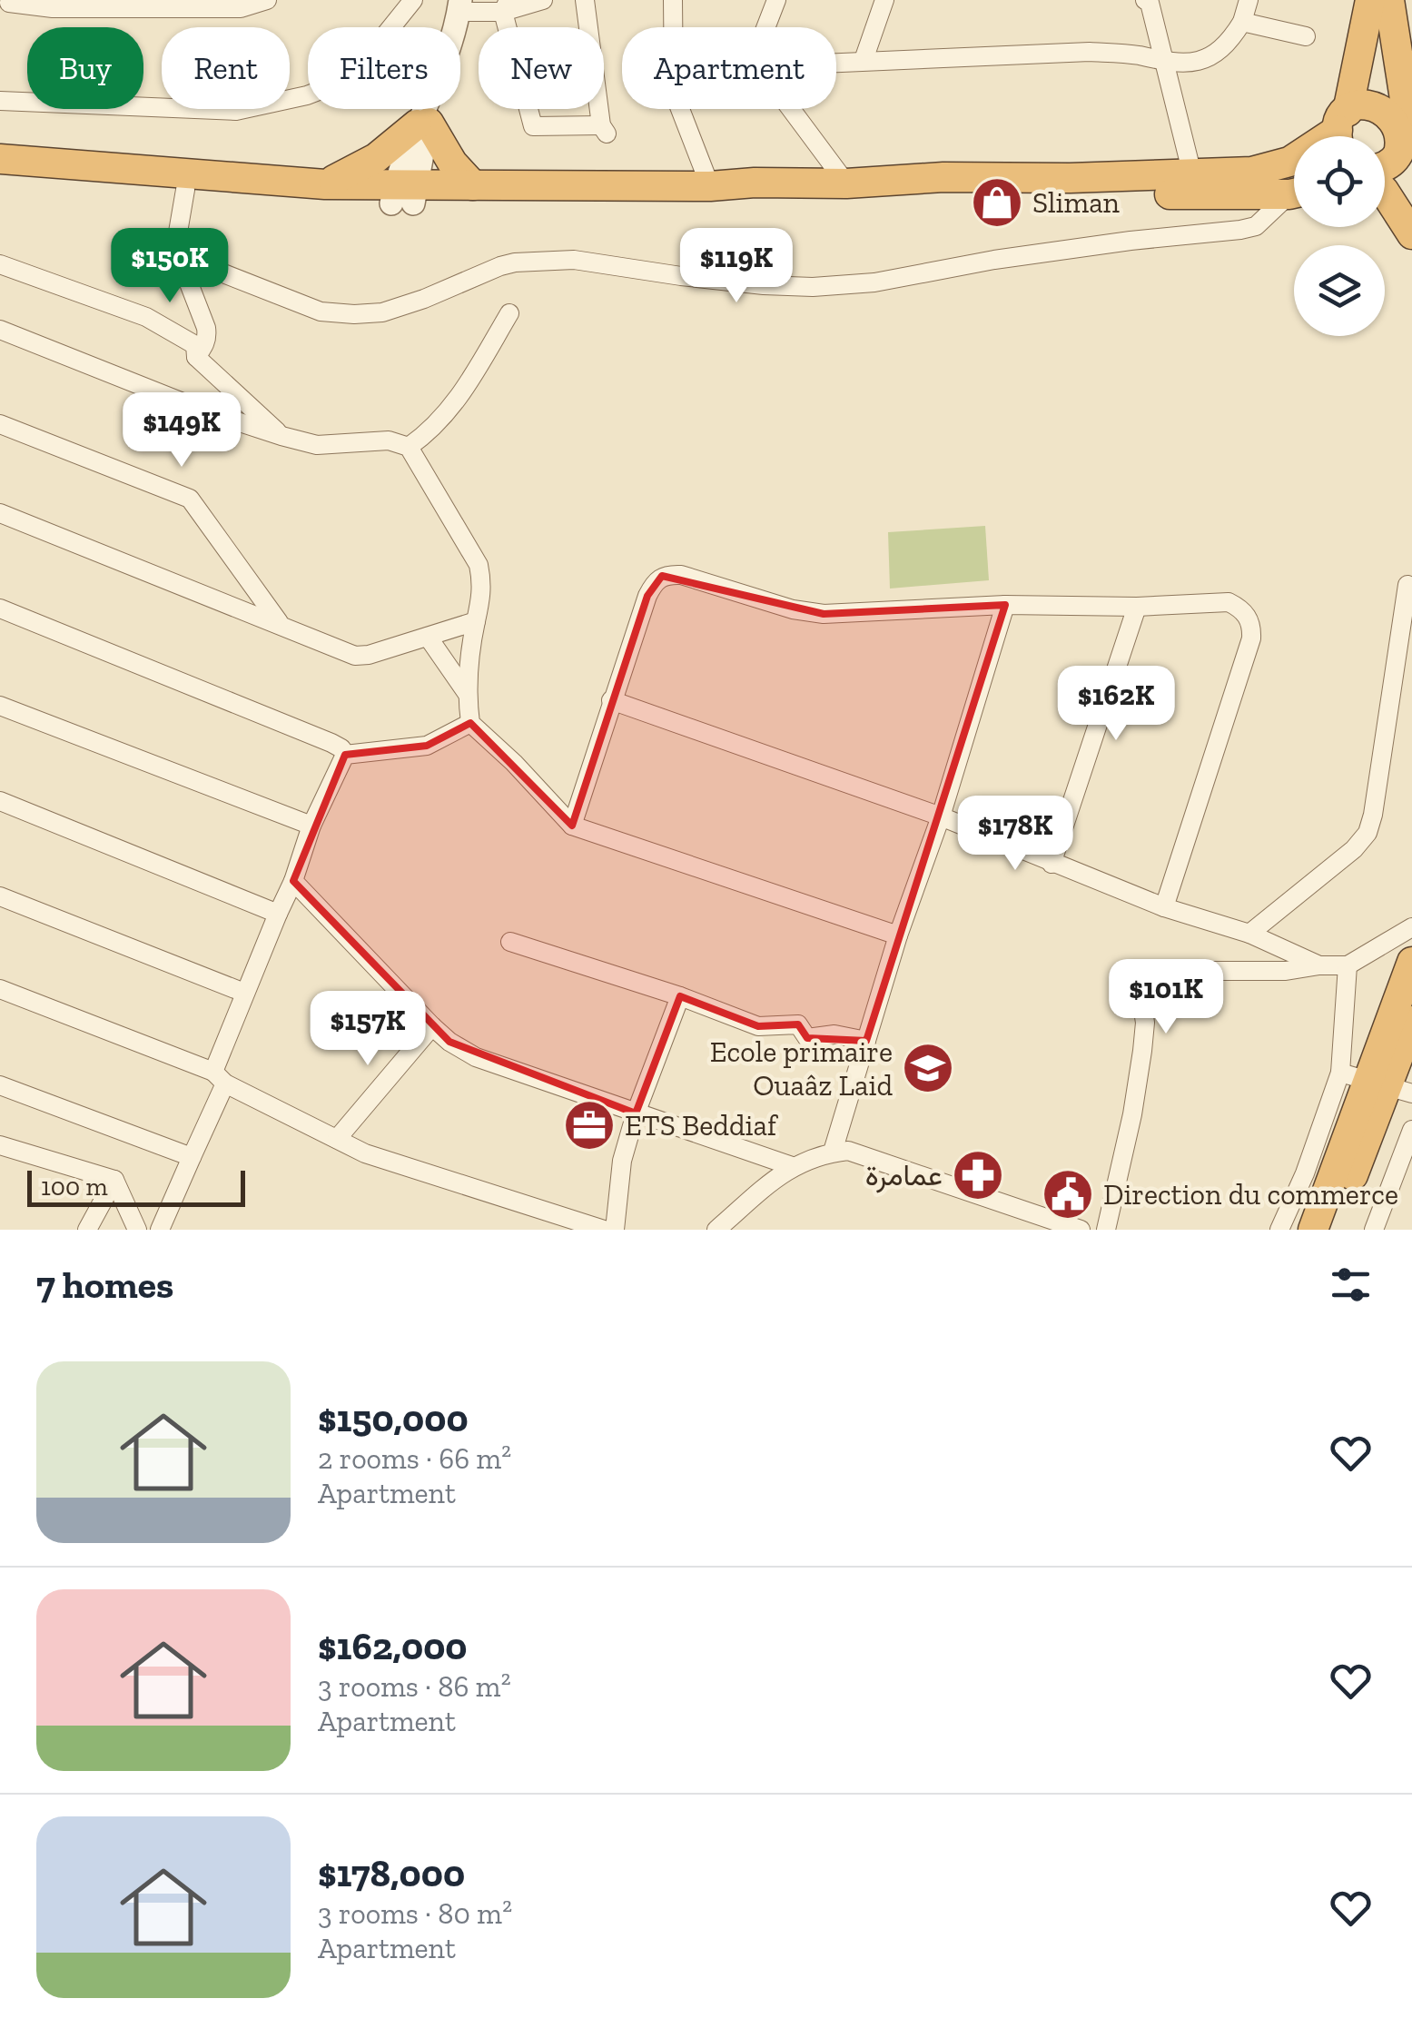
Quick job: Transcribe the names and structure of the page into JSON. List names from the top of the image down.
{
  "places": {
    "shop": ["Sliman"],
    "school or university": ["Ecole primaire Ouaâz Laid"],
    "office": ["ETS Beddiaf"],
    "pharmacy": ["عمامرة"],
    "public building": ["Direction du commerce"]
  },
  "scale_bar": "100 m",
  "page": {
    "chip": [
      "Buy",
      "Rent",
      "Filters",
      "New",
      "Apartment"
    ],
    "price": [
      "$150K",
      "$119K",
      "$149K",
      "$162K",
      "$178K",
      "$101K",
      "$157K"
    ],
    "scale": "100 m",
    "heading": "7 homes",
    "list": [
      {
        "name": "$150,000",
        "note": "2 rooms · 66 m² · Apartment"
      },
      {
        "name": "$162,000",
        "note": "3 rooms · 86 m² · Apartment"
      },
      {
        "name": "$178,000",
        "note": "3 rooms · 80 m² · Apartment"
      }
    ]
  }
}
